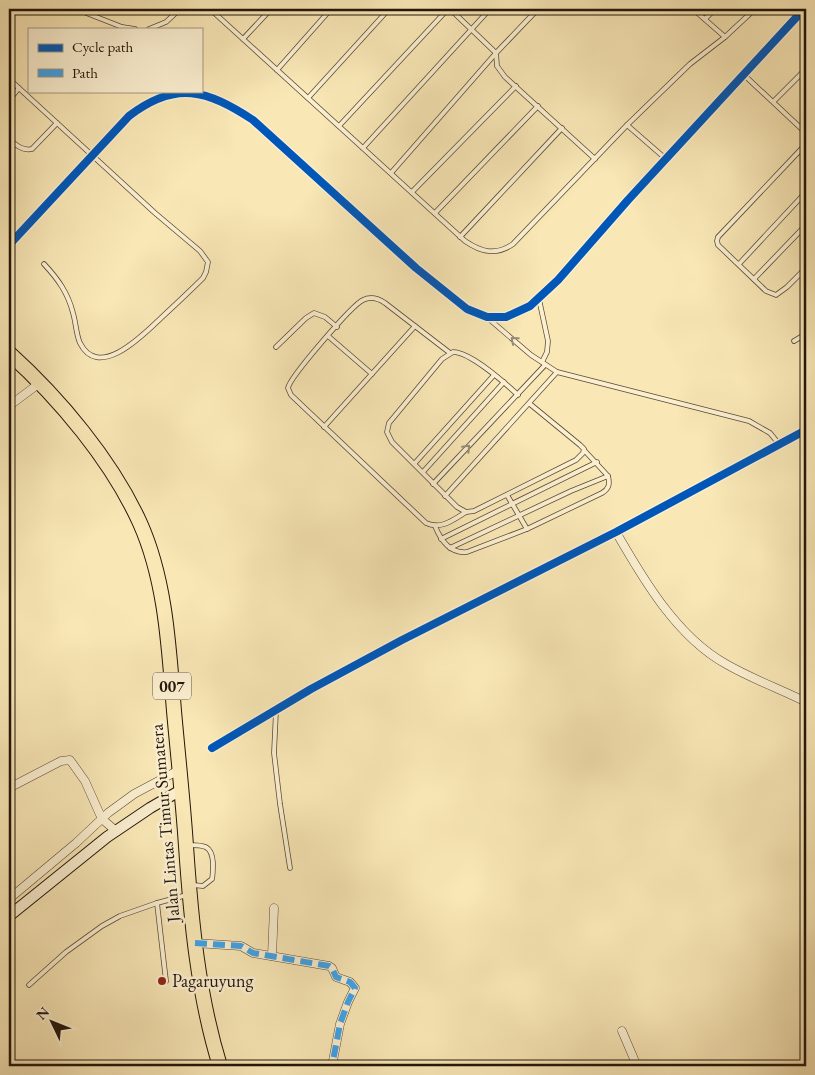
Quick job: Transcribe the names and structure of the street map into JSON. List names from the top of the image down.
{
  "streets": {
    "highway": ["007", "Jalan Lintas Timur Sumatera"]
  },
  "places": ["Pagaruyung"],
  "legend": ["Cycle path", "Path"],
  "north": "top left"
}
